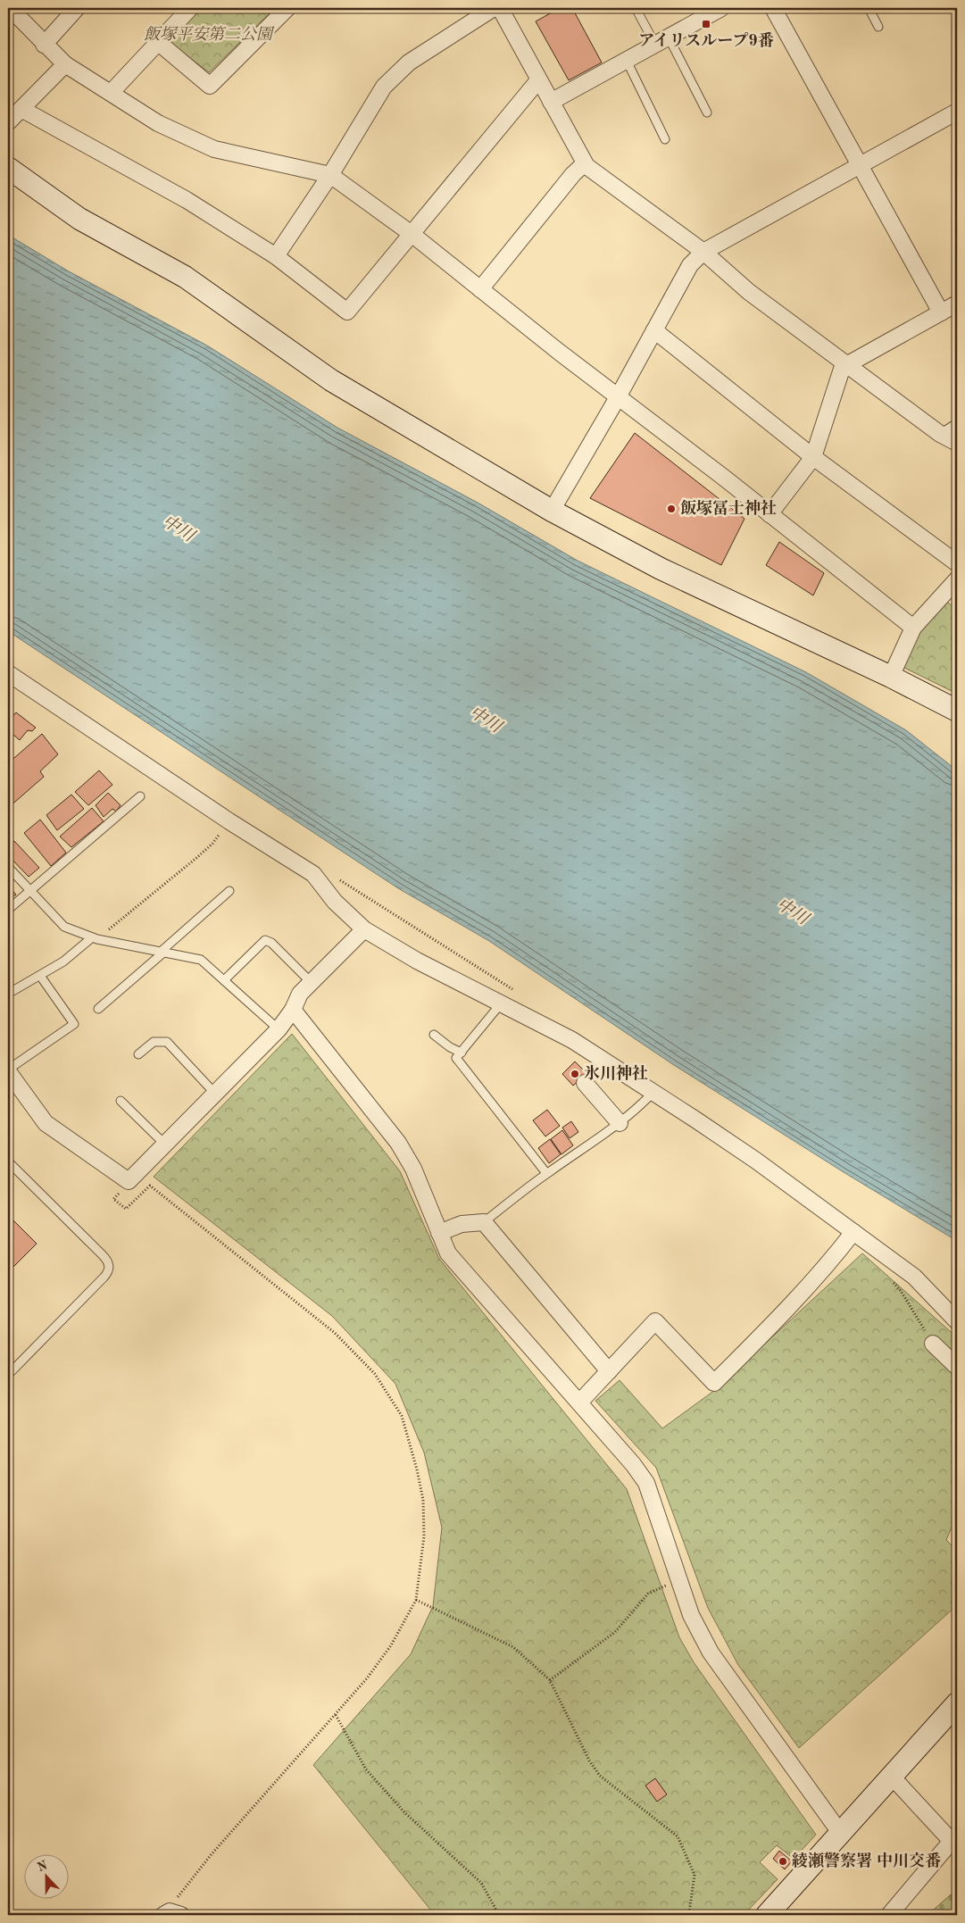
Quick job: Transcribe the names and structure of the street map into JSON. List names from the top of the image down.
{
  "water": ["中川"],
  "parks": ["飯塚平安第二公園"],
  "places": {
    "transit": ["アイリスループ9番"],
    "other": ["飯塚冨士神社", "氷川神社", "綾瀬警察署 中川交番"]
  },
  "north": "top"
}
